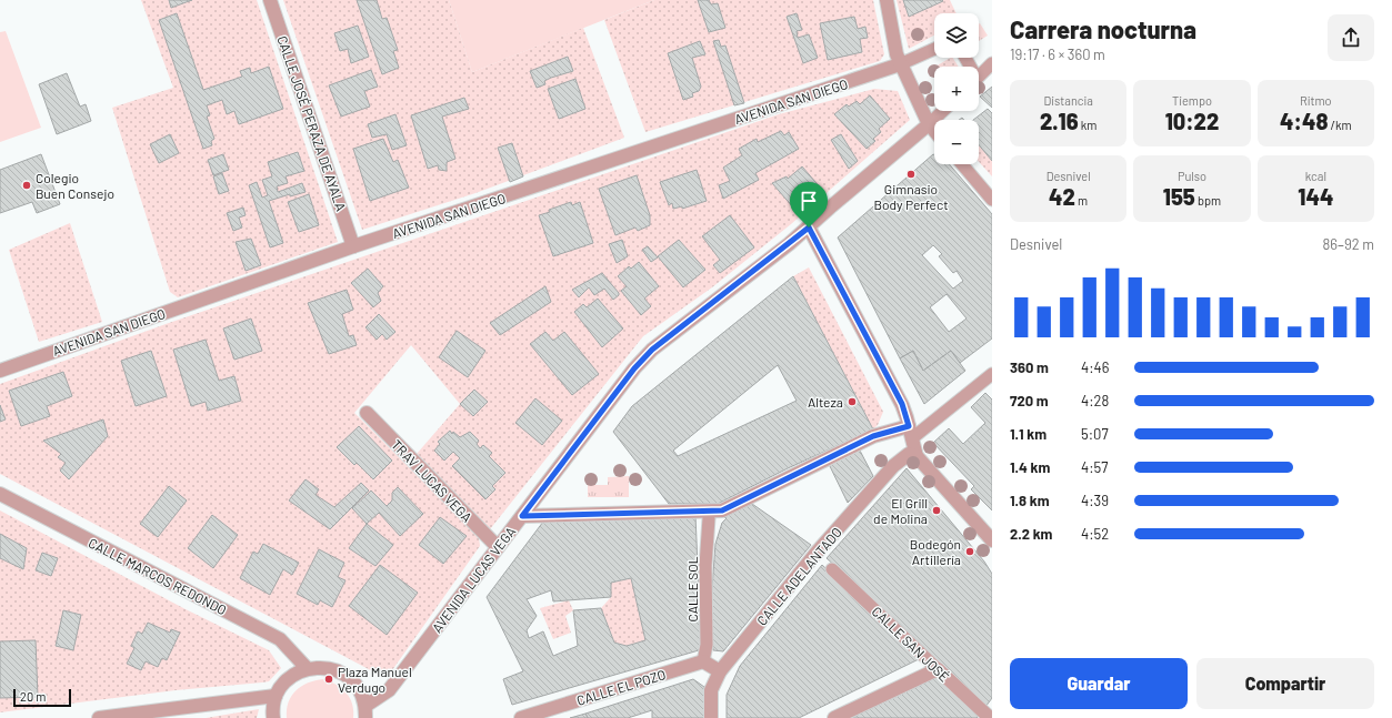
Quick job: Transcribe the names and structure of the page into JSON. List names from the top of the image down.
{
  "streets": {
    "street": [
      "AVENIDA SAN DIEGO",
      "CALLE JOSÉ PERAZA DE AYALA",
      "TRAV LUCAS VEGA",
      "CALLE MARCOS REDONDO",
      "CALLE ADELANTADO",
      "AVENIDA LUCAS VEGA",
      "CALLE SOL",
      "CALLE SAN JOSÉ",
      "CALLE EL POZO"
    ]
  },
  "crossings": [
    ["AVENIDA SAN DIEGO", "CALLE JOSÉ PERAZA DE AYALA"],
    ["TRAV LUCAS VEGA", "AVENIDA LUCAS VEGA"],
    ["CALLE SOL", "CALLE EL POZO"]
  ],
  "places": [
    "Gimnasio Body Perfect",
    "Colegio Buen Consejo",
    "Alteza",
    "El Grill de Molina",
    "Bodegón Artillería",
    "Plaza Manuel Verdugo"
  ],
  "scale_bar": "20 m",
  "page": {
    "heading": ["Carrera nocturna", "19:17 · 6 × 360 m"],
    "map_buttons": ["+", "−"],
    "stats": [
      ["Distancia", "2.16 km"],
      ["Tiempo", "10:22"],
      ["Ritmo", "4:48 /km"],
      ["Desnivel", "42 m"],
      ["Pulso", "155 bpm"],
      ["kcal", "144"]
    ],
    "chart": ["Desnivel", "86–92 m"],
    "list": [
      {
        "name": "360 m",
        "note": "4:46"
      },
      {
        "name": "720 m",
        "note": "4:28"
      },
      {
        "name": "1.1 km",
        "note": "5:07"
      },
      {
        "name": "1.4 km",
        "note": "4:57"
      },
      {
        "name": "1.8 km",
        "note": "4:39"
      },
      {
        "name": "2.2 km",
        "note": "4:52"
      }
    ],
    "buttons": ["Guardar", "Compartir"],
    "scale": "20 m"
  }
}
